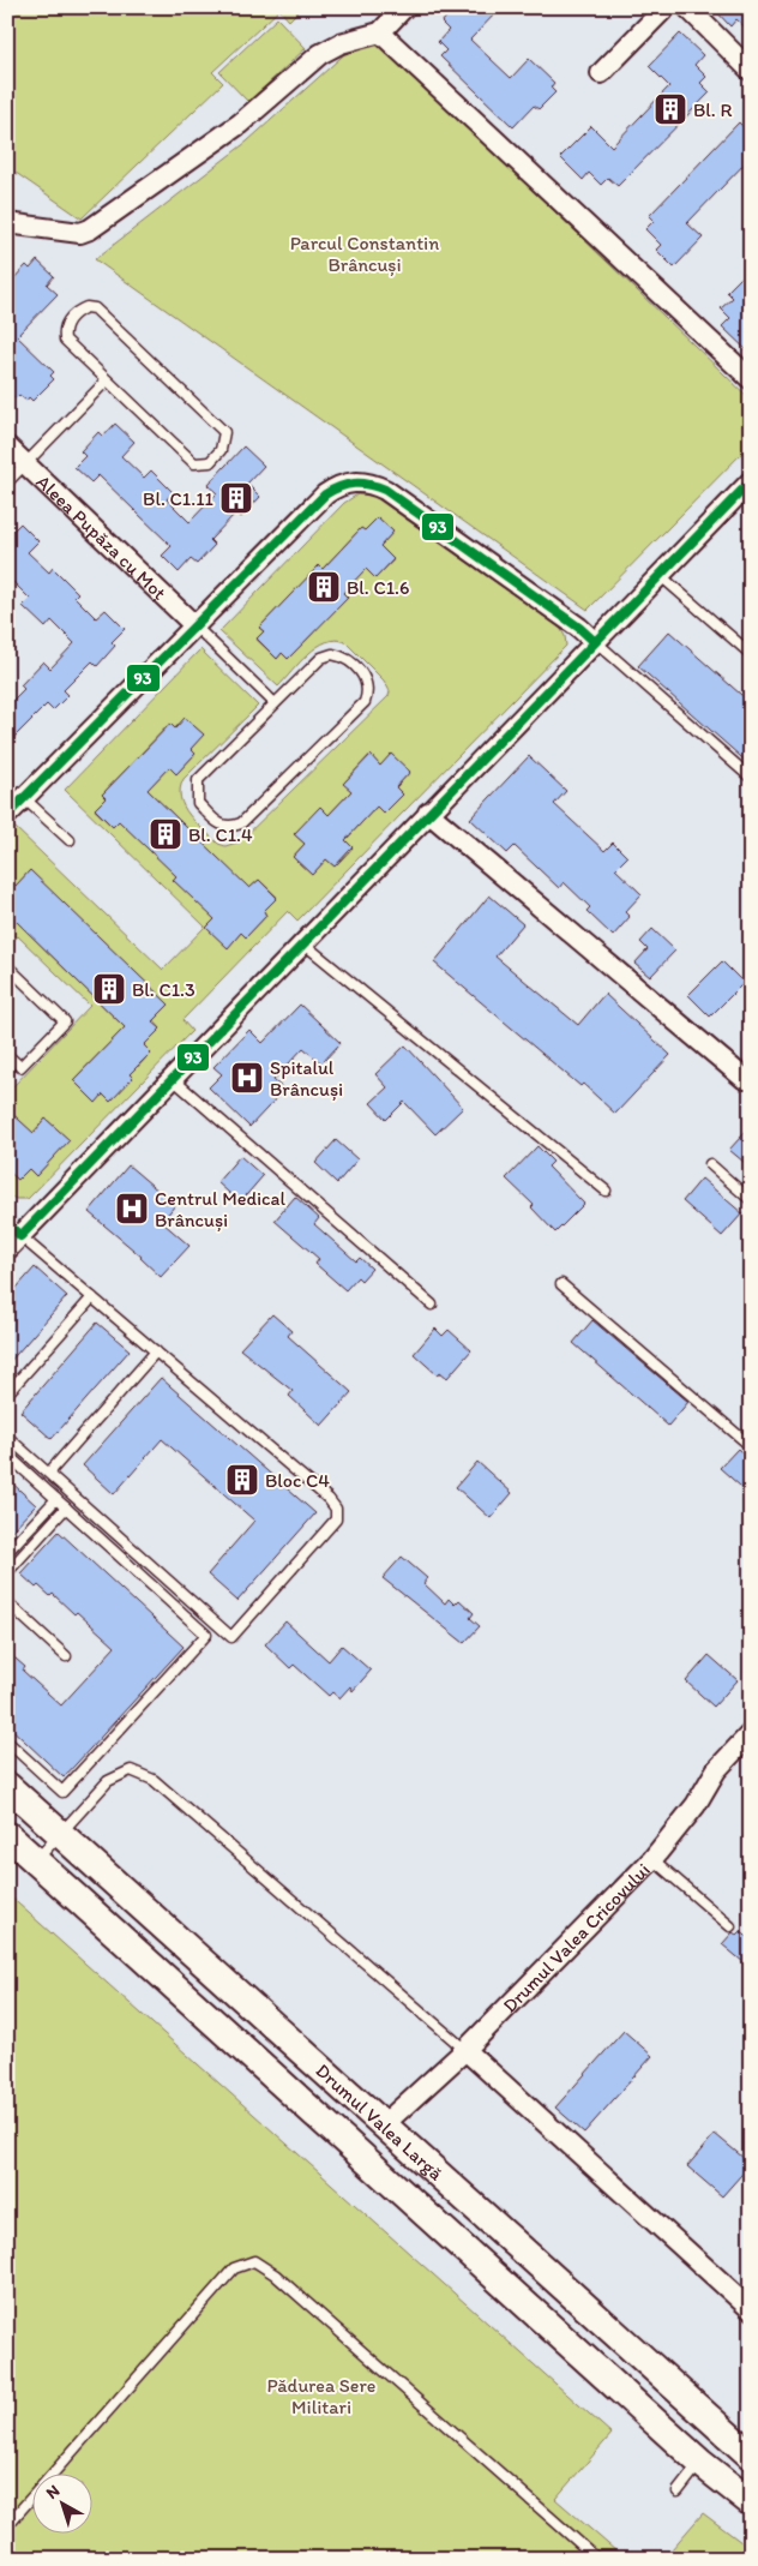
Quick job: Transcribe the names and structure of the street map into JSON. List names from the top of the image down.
{
  "streets": {
    "main road": ["Drumul Valea Largă"],
    "street": ["Aleea Pupăza cu Moț", "Drumul Valea Cricovului"]
  },
  "crossings": [
    ["Drumul Valea Cricovului", "Drumul Valea Largă"]
  ],
  "parks": ["Parcul Constantin Brâncuși", "Pădurea Sere Militari"],
  "places": {
    "building": [
      "Bl. R",
      "Bl. C1.11",
      "Bl. C1.6",
      "Bl. C1.4",
      "Bl. C1.3",
      "Bloc C4"
    ],
    "hospital": ["Spitalul Brâncuși", "Centrul Medical Brâncuși"]
  },
  "lines": ["transit line 93"],
  "north": "top left"
}
